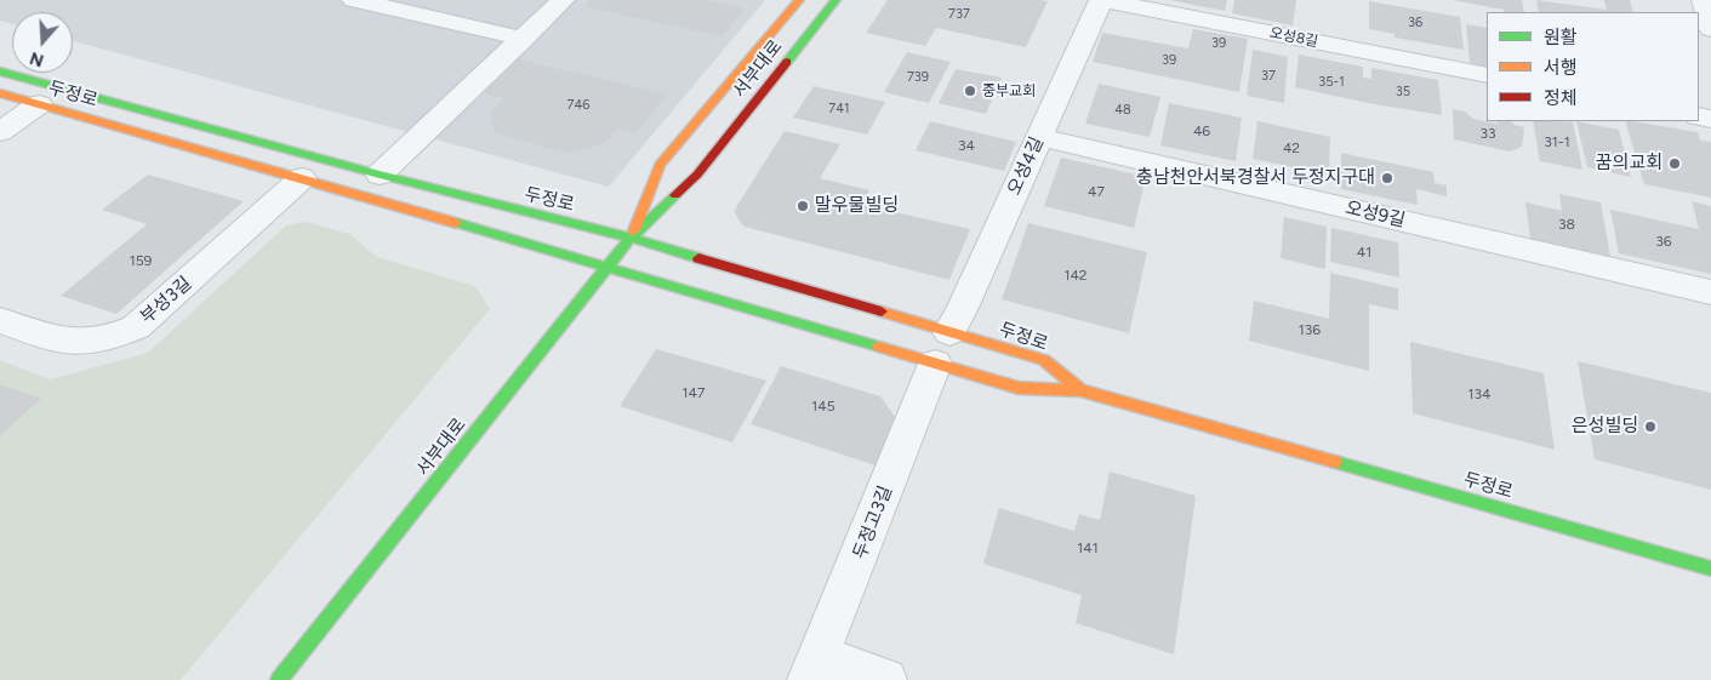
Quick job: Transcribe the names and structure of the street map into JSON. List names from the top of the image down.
{
  "streets": {
    "street": [
      "오성8길",
      "서부대로",
      "두정로",
      "오성4길",
      "오성9길",
      "부성3길",
      "두정고3길"
    ]
  },
  "crossings": [
    ["오성8길", "오성4길"],
    ["서부대로", "두정로"],
    ["두정로", "오성4길"],
    ["두정로", "부성3길"],
    ["두정로", "두정고3길"],
    ["오성4길", "오성9길"],
    ["오성4길", "두정고3길"]
  ],
  "places": [
    "중부교회",
    "꿈의교회",
    "충남천안서북경찰서 두정지구대",
    "말우물빌딩",
    "은성빌딩"
  ],
  "house_numbers": [
    "737",
    "36",
    "39",
    "39",
    "37",
    "739",
    "35-1",
    "35",
    "746",
    "741",
    "48",
    "46",
    "33",
    "31-1",
    "34",
    "42",
    "47",
    "38",
    "36",
    "41",
    "159",
    "142",
    "136",
    "147",
    "134",
    "145",
    "141"
  ],
  "legend": ["원활", "서행", "정체"],
  "north": "bottom"
}
